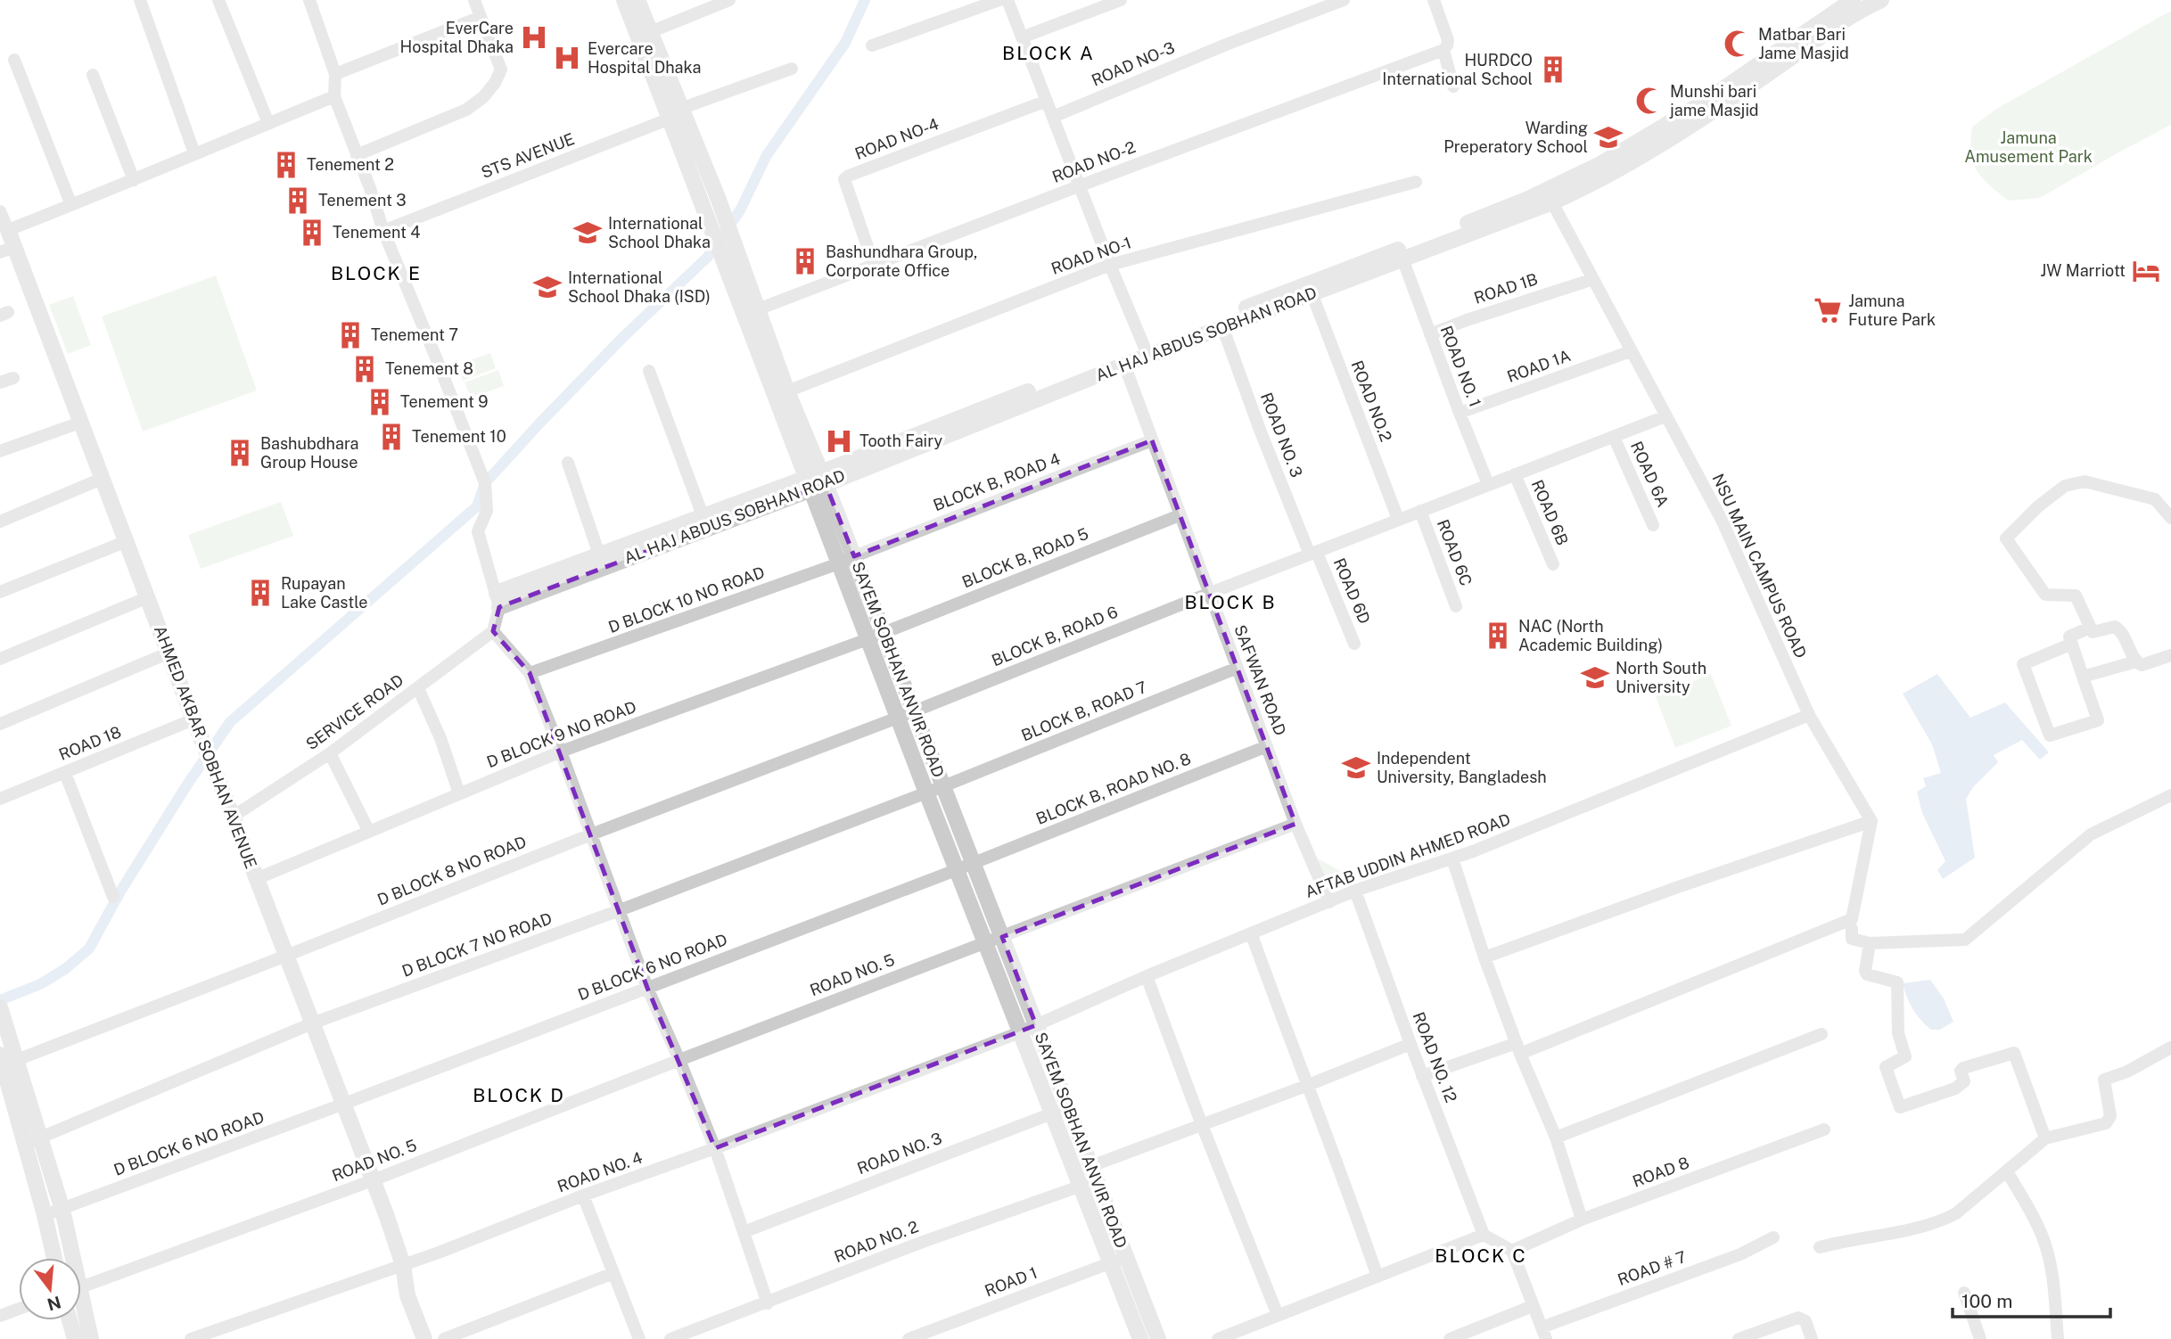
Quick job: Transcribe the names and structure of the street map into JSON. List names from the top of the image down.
{
  "streets": {
    "street": [
      "ROAD NO-3",
      "ROAD NO-4",
      "STS AVENUE",
      "ROAD NO-2",
      "ROAD NO-1",
      "ROAD 1B",
      "AL HAJ ABDUS SOBHAN ROAD",
      "ROAD NO. 1",
      "ROAD 1A",
      "ROAD NO.2",
      "ROAD NO. 3",
      "ROAD 6A",
      "BLOCK B, ROAD 4",
      "ROAD 6B",
      "ROAD 6C",
      "BLOCK B, ROAD 5",
      "NSU MAIN CAMPUS ROAD",
      "ROAD 6D",
      "D BLOCK 10 NO ROAD",
      "BLOCK B, ROAD 6",
      "SAYEM SOBHAN ANVIR ROAD",
      "SAFWAN ROAD",
      "BLOCK B, ROAD 7",
      "SERVICE ROAD",
      "D BLOCK 9 NO ROAD",
      "ROAD 18",
      "AHMED AKBAR SOBHAN AVENUE",
      "BLOCK B, ROAD NO. 8",
      "AFTAB UDDIN AHMED ROAD",
      "D BLOCK 8 NO ROAD",
      "D BLOCK 7 NO ROAD",
      "D BLOCK 6 NO ROAD",
      "ROAD NO. 5",
      "ROAD NO. 12",
      "ROAD NO. 4",
      "ROAD 8",
      "ROAD NO. 2",
      "ROAD # 7",
      "ROAD 1"
    ]
  },
  "crossings": [
    ["ROAD NO-4", "ROAD NO-2"],
    ["STS AVENUE", "SAYEM SOBHAN ANVIR ROAD"],
    ["ROAD NO-2", "SAYEM SOBHAN ANVIR ROAD"],
    ["ROAD NO-1", "SAYEM SOBHAN ANVIR ROAD"],
    ["ROAD 1B", "ROAD NO. 1"],
    ["ROAD 1B", "NSU MAIN CAMPUS ROAD"],
    ["AL HAJ ABDUS SOBHAN ROAD", "ROAD NO. 1"],
    ["AL HAJ ABDUS SOBHAN ROAD", "ROAD NO.2"],
    ["AL HAJ ABDUS SOBHAN ROAD", "ROAD NO. 3"],
    ["AL HAJ ABDUS SOBHAN ROAD", "NSU MAIN CAMPUS ROAD"],
    ["AL HAJ ABDUS SOBHAN ROAD", "SAYEM SOBHAN ANVIR ROAD"],
    ["AL HAJ ABDUS SOBHAN ROAD", "SAFWAN ROAD"],
    ["ROAD NO. 1", "ROAD 1A"],
    ["ROAD NO. 1", "BLOCK B, ROAD 6"],
    ["ROAD 1A", "NSU MAIN CAMPUS ROAD"],
    ["ROAD NO.2", "BLOCK B, ROAD 6"],
    ["ROAD NO. 3", "ROAD 6D"],
    ["ROAD NO. 3", "BLOCK B, ROAD 6"],
    ["ROAD NO. 3", "SAYEM SOBHAN ANVIR ROAD"],
    ["ROAD 6A", "BLOCK B, ROAD 6"],
    ["BLOCK B, ROAD 4", "D BLOCK 10 NO ROAD"],
    ["BLOCK B, ROAD 4", "SAYEM SOBHAN ANVIR ROAD"],
    ["BLOCK B, ROAD 4", "SAFWAN ROAD"],
    ["ROAD 6B", "BLOCK B, ROAD 6"],
    ["ROAD 6C", "BLOCK B, ROAD 6"],
    ["BLOCK B, ROAD 5", "SAYEM SOBHAN ANVIR ROAD"],
    ["BLOCK B, ROAD 5", "SAFWAN ROAD"],
    ["BLOCK B, ROAD 5", "D BLOCK 9 NO ROAD"],
    ["NSU MAIN CAMPUS ROAD", "BLOCK B, ROAD 6"],
    ["NSU MAIN CAMPUS ROAD", "AFTAB UDDIN AHMED ROAD"],
    ["ROAD 6D", "BLOCK B, ROAD 6"],
    ["D BLOCK 10 NO ROAD", "SAYEM SOBHAN ANVIR ROAD"],
    ["BLOCK B, ROAD 6", "SAYEM SOBHAN ANVIR ROAD"],
    ["BLOCK B, ROAD 6", "SAFWAN ROAD"],
    ["BLOCK B, ROAD 6", "D BLOCK 8 NO ROAD"],
    ["SAYEM SOBHAN ANVIR ROAD", "BLOCK B, ROAD 7"],
    ["SAYEM SOBHAN ANVIR ROAD", "D BLOCK 9 NO ROAD"],
    ["SAYEM SOBHAN ANVIR ROAD", "BLOCK B, ROAD NO. 8"],
    ["SAYEM SOBHAN ANVIR ROAD", "AFTAB UDDIN AHMED ROAD"],
    ["SAYEM SOBHAN ANVIR ROAD", "D BLOCK 8 NO ROAD"],
    ["SAYEM SOBHAN ANVIR ROAD", "D BLOCK 7 NO ROAD"],
    ["SAYEM SOBHAN ANVIR ROAD", "D BLOCK 6 NO ROAD"],
    ["SAYEM SOBHAN ANVIR ROAD", "ROAD NO. 5"],
    ["SAYEM SOBHAN ANVIR ROAD", "ROAD NO. 4"],
    ["SAYEM SOBHAN ANVIR ROAD", "ROAD NO. 2"],
    ["SAYEM SOBHAN ANVIR ROAD", "ROAD 1"],
    ["SAFWAN ROAD", "BLOCK B, ROAD 7"],
    ["SAFWAN ROAD", "BLOCK B, ROAD NO. 8"],
    ["SAFWAN ROAD", "AFTAB UDDIN AHMED ROAD"],
    ["SAFWAN ROAD", "ROAD NO. 5"],
    ["BLOCK B, ROAD 7", "D BLOCK 7 NO ROAD"],
    ["SERVICE ROAD", "AHMED AKBAR SOBHAN AVENUE"],
    ["D BLOCK 9 NO ROAD", "AHMED AKBAR SOBHAN AVENUE"],
    ["ROAD 18", "AHMED AKBAR SOBHAN AVENUE"],
    ["AHMED AKBAR SOBHAN AVENUE", "D BLOCK 8 NO ROAD"],
    ["AHMED AKBAR SOBHAN AVENUE", "D BLOCK 7 NO ROAD"],
    ["AHMED AKBAR SOBHAN AVENUE", "D BLOCK 6 NO ROAD"],
    ["AHMED AKBAR SOBHAN AVENUE", "ROAD NO. 5"],
    ["AHMED AKBAR SOBHAN AVENUE", "ROAD NO. 4"],
    ["BLOCK B, ROAD NO. 8", "D BLOCK 6 NO ROAD"],
    ["AFTAB UDDIN AHMED ROAD", "ROAD NO. 12"],
    ["AFTAB UDDIN AHMED ROAD", "ROAD NO. 4"],
    ["ROAD NO. 12", "ROAD NO. 2"]
  ],
  "districts": [
    "BLOCK A",
    "BLOCK E",
    "BLOCK B",
    "BLOCK D",
    "BLOCK C"
  ],
  "parks": ["Jamuna Amusement Park"],
  "places": {
    "hospital": ["EverCare Hospital Dhaka", "Evercare Hospital Dhaka", "Tooth Fairy"],
    "mosque": ["Matbar Bari Jame Masjid", "Munshi bari jame Masjid"],
    "building": [
      "HURDCO International School",
      "Tenement 2",
      "Tenement 3",
      "Tenement 4",
      "Bashundhara Group, Corporate Office",
      "Tenement 7",
      "Tenement 8",
      "Tenement 9",
      "Tenement 10",
      "Bashubdhara Group House",
      "Rupayan Lake Castle",
      "NAC (North Academic Building)"
    ],
    "school or university": [
      "Warding Preperatory School",
      "International School Dhaka",
      "International School Dhaka (ISD)",
      "North South University",
      "Independent University, Bangladesh"
    ],
    "hotel": ["JW Marriott"],
    "supermarket": ["Jamuna Future Park"]
  },
  "scale_bar": "100 m",
  "north": "bottom"
}
